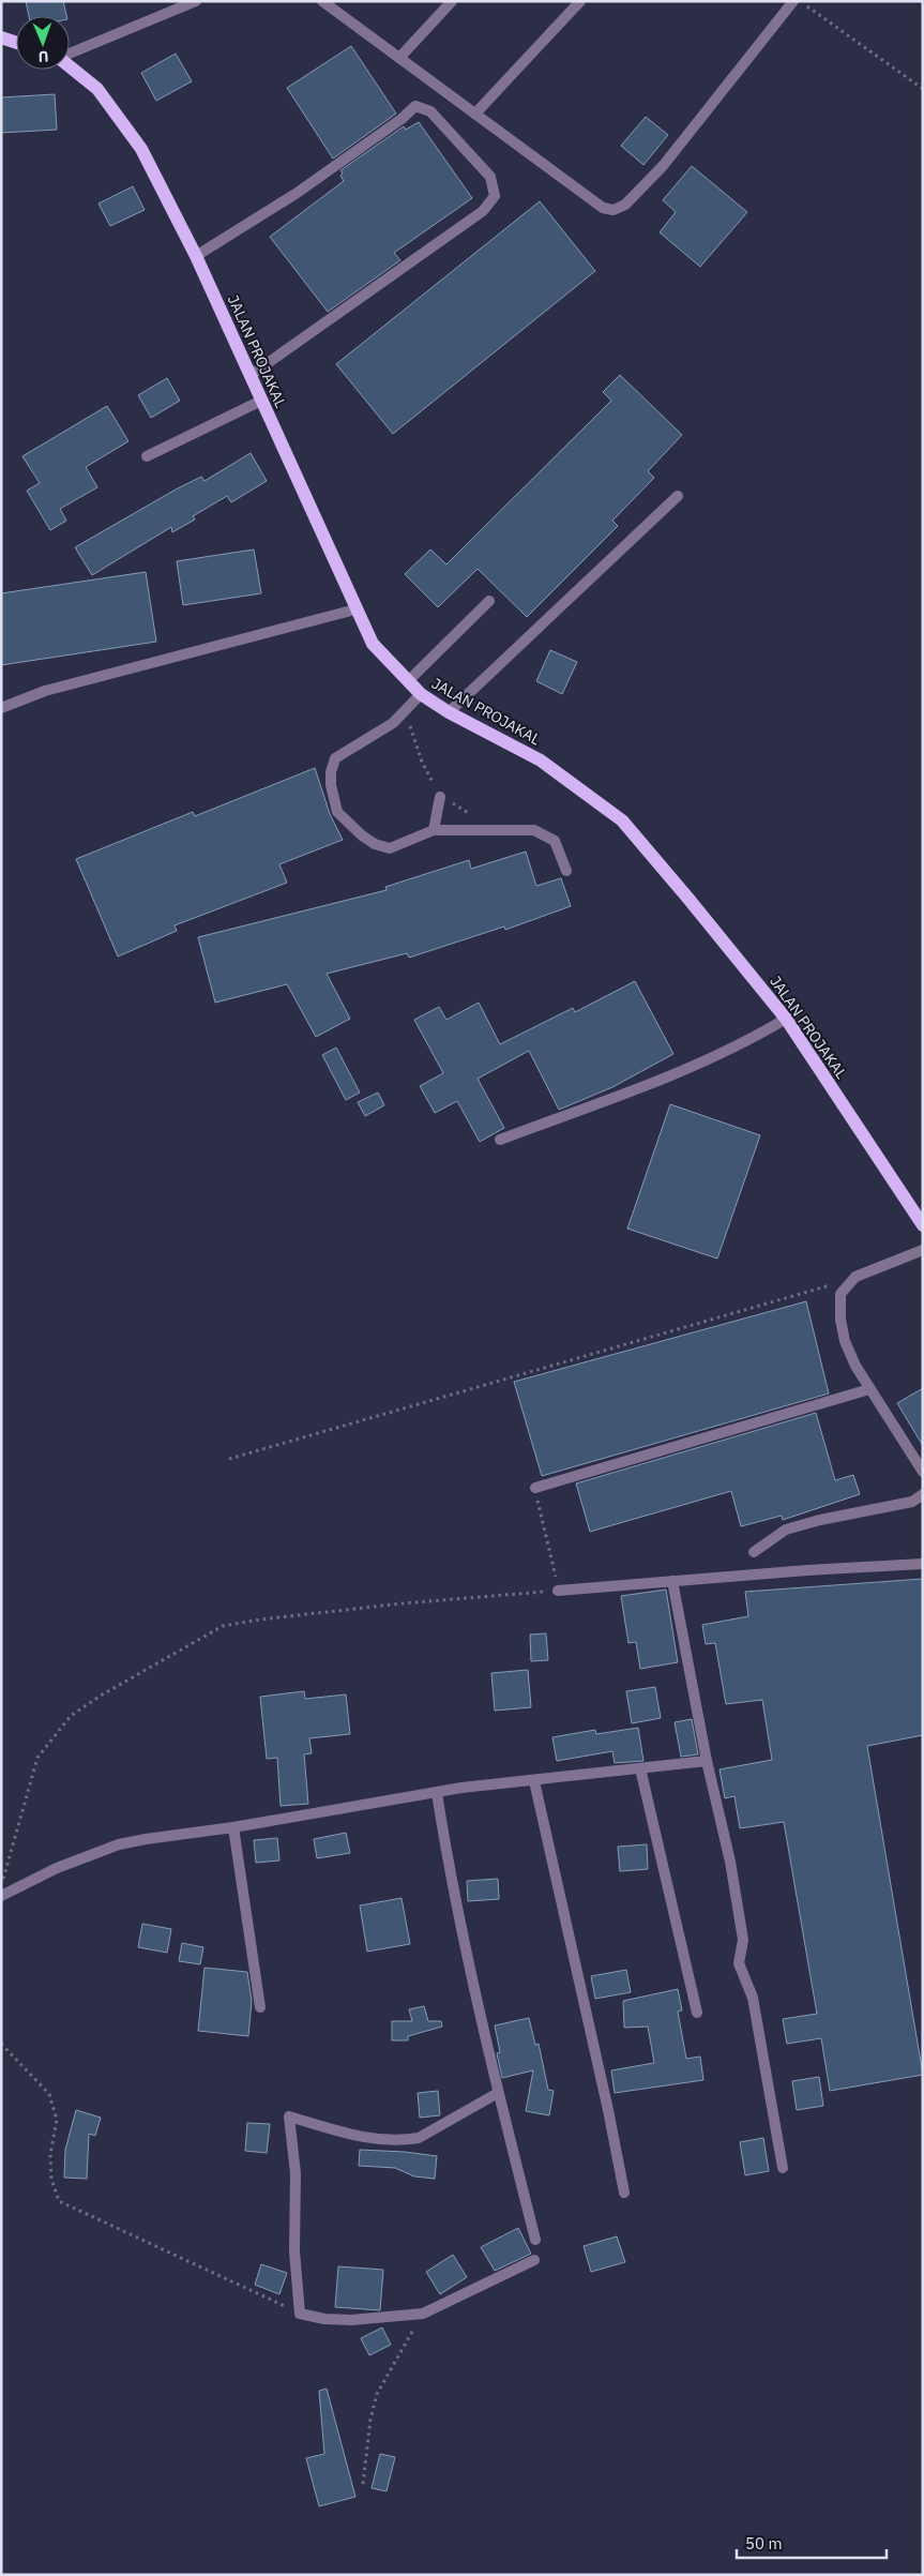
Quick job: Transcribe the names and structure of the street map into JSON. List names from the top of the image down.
{
  "streets": {
    "main road": ["JALAN PROJAKAL"]
  },
  "scale_bar": "50 m",
  "north": "bottom"
}
